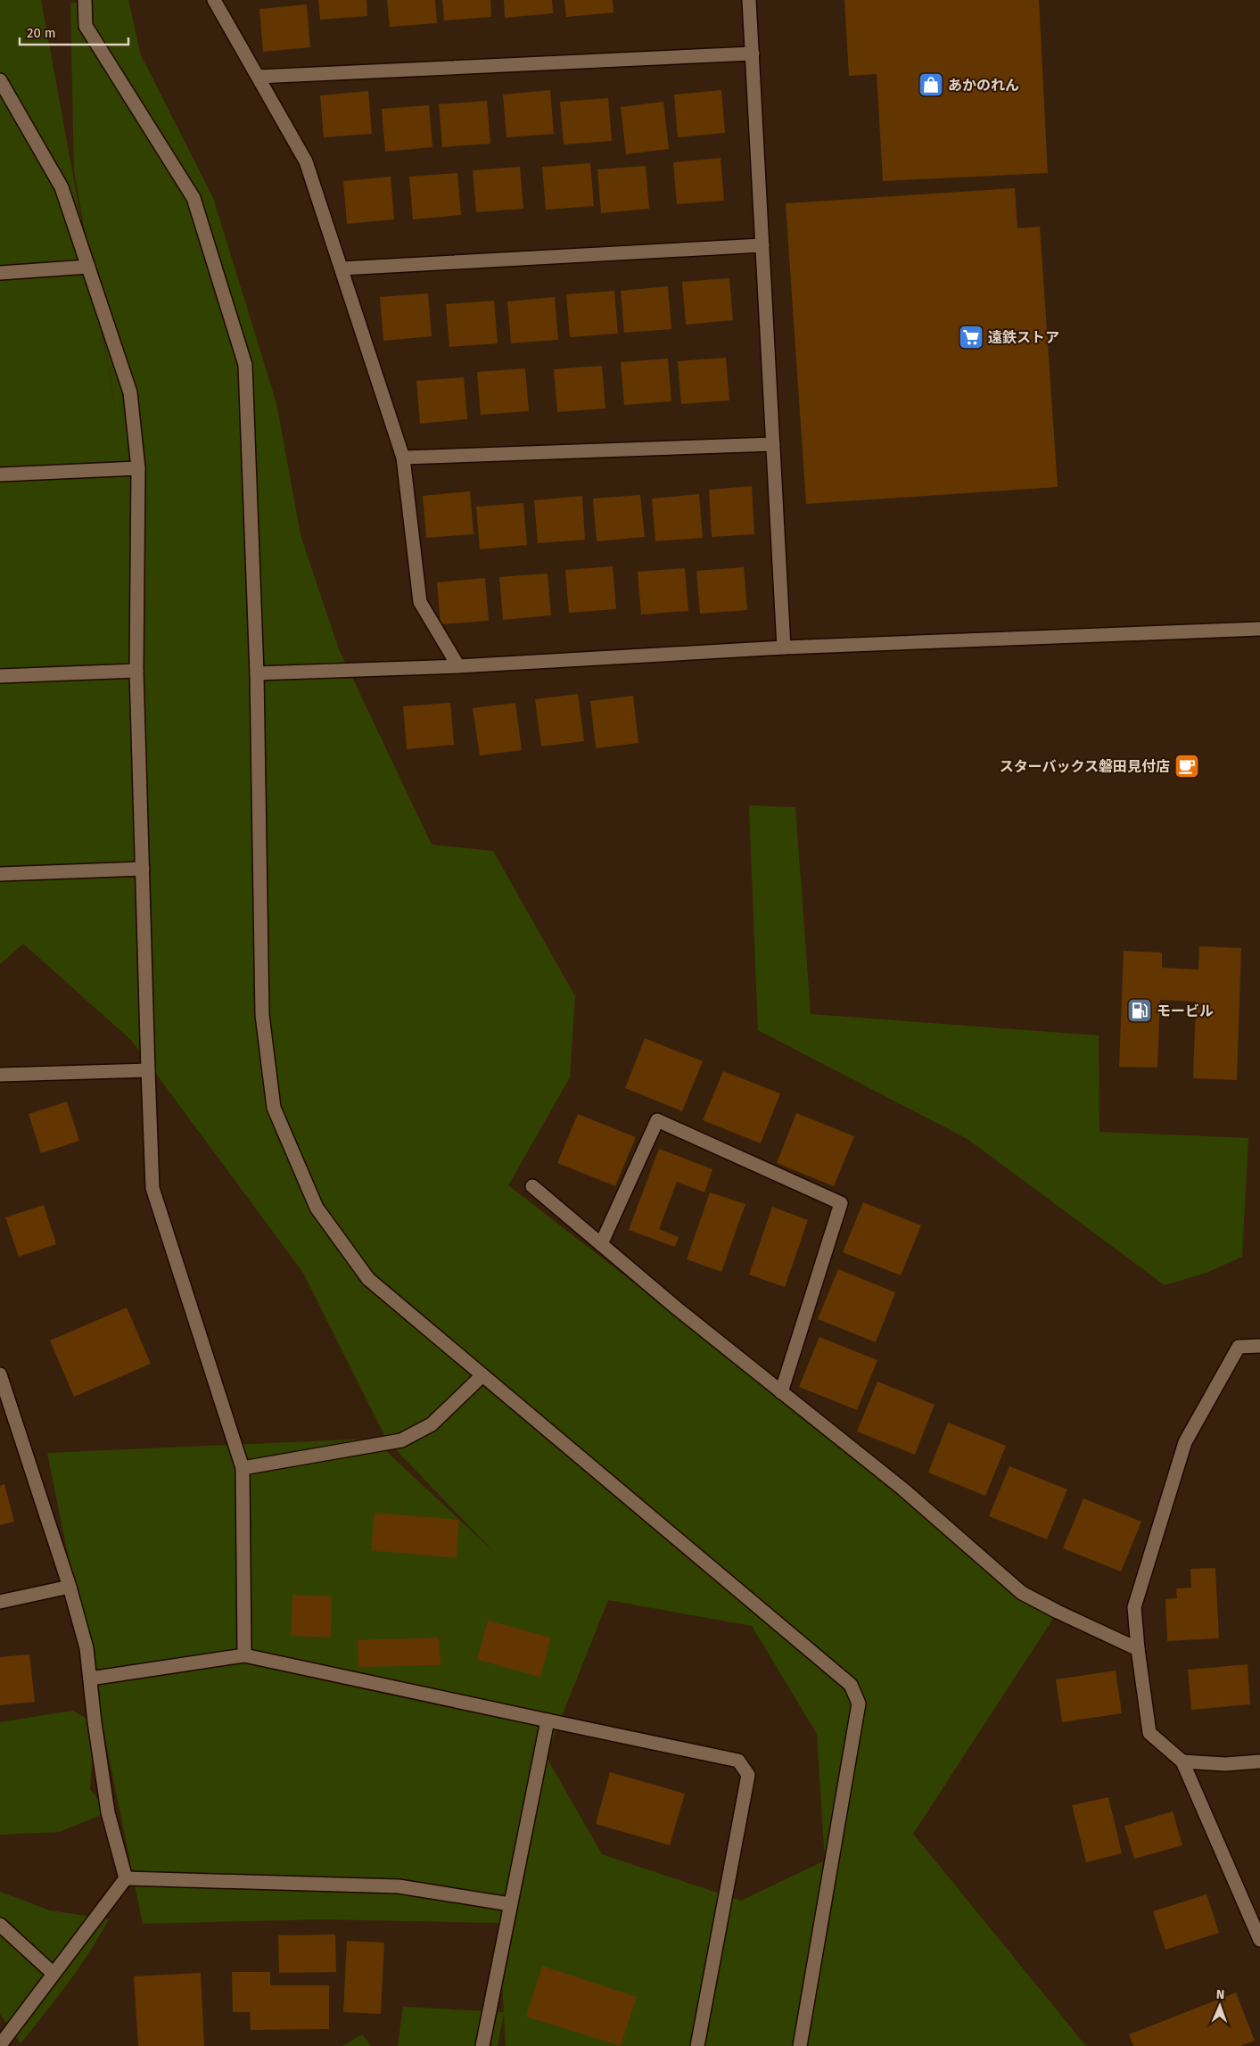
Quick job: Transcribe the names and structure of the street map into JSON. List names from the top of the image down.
{
  "places": {
    "shop": ["あかのれん"],
    "supermarket": ["遠鉄ストア"],
    "cafe": ["スターバックス磐田見付店"],
    "fuel station": ["モービル"]
  },
  "scale_bar": "20 m",
  "north": "top"
}
